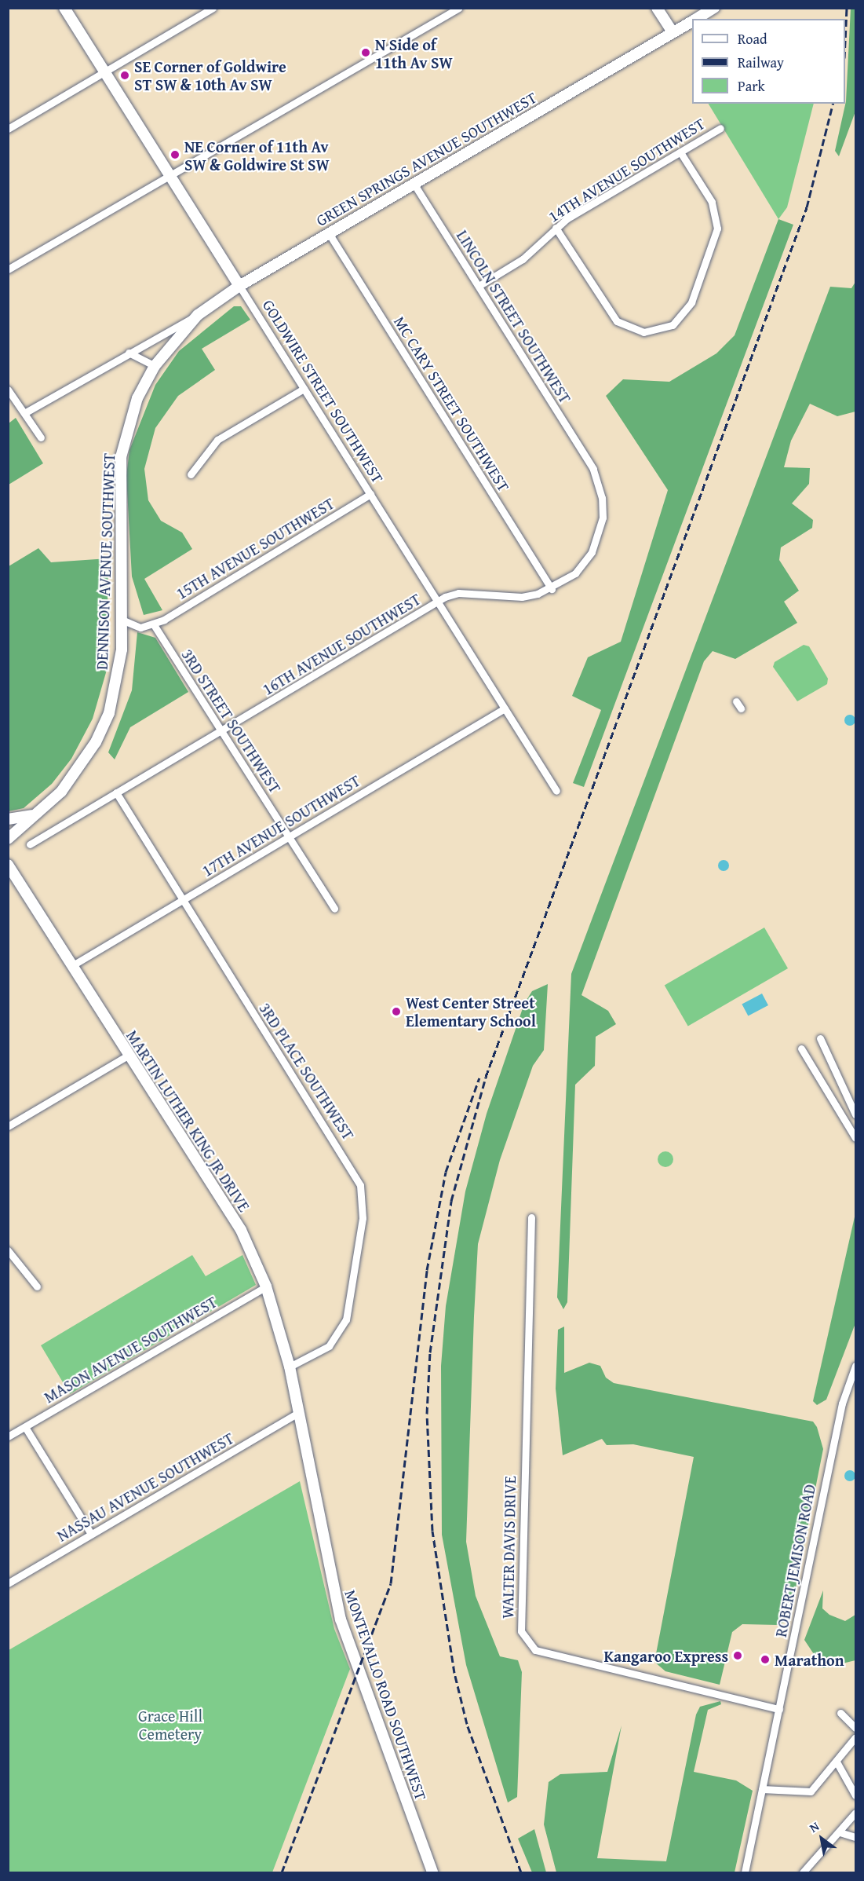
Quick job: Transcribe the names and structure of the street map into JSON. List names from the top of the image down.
{
  "streets": {
    "main road": [
      "GREEN SPRINGS AVENUE SOUTHWEST",
      "GOLDWIRE STREET SOUTHWEST",
      "DENNISON AVENUE SOUTHWEST",
      "MARTIN LUTHER KING JR DRIVE",
      "MONTEVALLO ROAD SOUTHWEST"
    ],
    "street": [
      "14TH AVENUE SOUTHWEST",
      "LINCOLN STREET SOUTHWEST",
      "MC CARY STREET SOUTHWEST",
      "15TH AVENUE SOUTHWEST",
      "16TH AVENUE SOUTHWEST",
      "3RD STREET SOUTHWEST",
      "17TH AVENUE SOUTHWEST",
      "3RD PLACE SOUTHWEST",
      "MASON AVENUE SOUTHWEST",
      "NASSAU AVENUE SOUTHWEST",
      "WALTER DAVIS DRIVE",
      "ROBERT JEMISON ROAD"
    ]
  },
  "crossings": [
    ["GREEN SPRINGS AVENUE SOUTHWEST", "LINCOLN STREET SOUTHWEST"],
    ["GREEN SPRINGS AVENUE SOUTHWEST", "GOLDWIRE STREET SOUTHWEST"],
    ["GREEN SPRINGS AVENUE SOUTHWEST", "MC CARY STREET SOUTHWEST"],
    ["GREEN SPRINGS AVENUE SOUTHWEST", "DENNISON AVENUE SOUTHWEST"],
    ["14TH AVENUE SOUTHWEST", "LINCOLN STREET SOUTHWEST"],
    ["LINCOLN STREET SOUTHWEST", "16TH AVENUE SOUTHWEST"],
    ["GOLDWIRE STREET SOUTHWEST", "15TH AVENUE SOUTHWEST"],
    ["GOLDWIRE STREET SOUTHWEST", "16TH AVENUE SOUTHWEST"],
    ["GOLDWIRE STREET SOUTHWEST", "17TH AVENUE SOUTHWEST"],
    ["MC CARY STREET SOUTHWEST", "16TH AVENUE SOUTHWEST"],
    ["15TH AVENUE SOUTHWEST", "3RD STREET SOUTHWEST"],
    ["16TH AVENUE SOUTHWEST", "3RD STREET SOUTHWEST"],
    ["16TH AVENUE SOUTHWEST", "3RD PLACE SOUTHWEST"],
    ["3RD STREET SOUTHWEST", "17TH AVENUE SOUTHWEST"],
    ["17TH AVENUE SOUTHWEST", "3RD PLACE SOUTHWEST"],
    ["17TH AVENUE SOUTHWEST", "MARTIN LUTHER KING JR DRIVE"],
    ["3RD PLACE SOUTHWEST", "MARTIN LUTHER KING JR DRIVE"],
    ["MARTIN LUTHER KING JR DRIVE", "MASON AVENUE SOUTHWEST"],
    ["MARTIN LUTHER KING JR DRIVE", "NASSAU AVENUE SOUTHWEST"],
    ["MARTIN LUTHER KING JR DRIVE", "MONTEVALLO ROAD SOUTHWEST"],
    ["NASSAU AVENUE SOUTHWEST", "MONTEVALLO ROAD SOUTHWEST"],
    ["WALTER DAVIS DRIVE", "ROBERT JEMISON ROAD"]
  ],
  "parks": ["Grace Hill Cemetery"],
  "places": [
    "N Side of 11th Av SW",
    "SE Corner of Goldwire ST SW & 10th Av SW",
    "NE Corner of 11th Av SW & Goldwire St SW",
    "West Center Street Elementary School",
    "Kangaroo Express",
    "Marathon"
  ],
  "legend": ["Road", "Railway", "Park"],
  "north": "top left"
}
